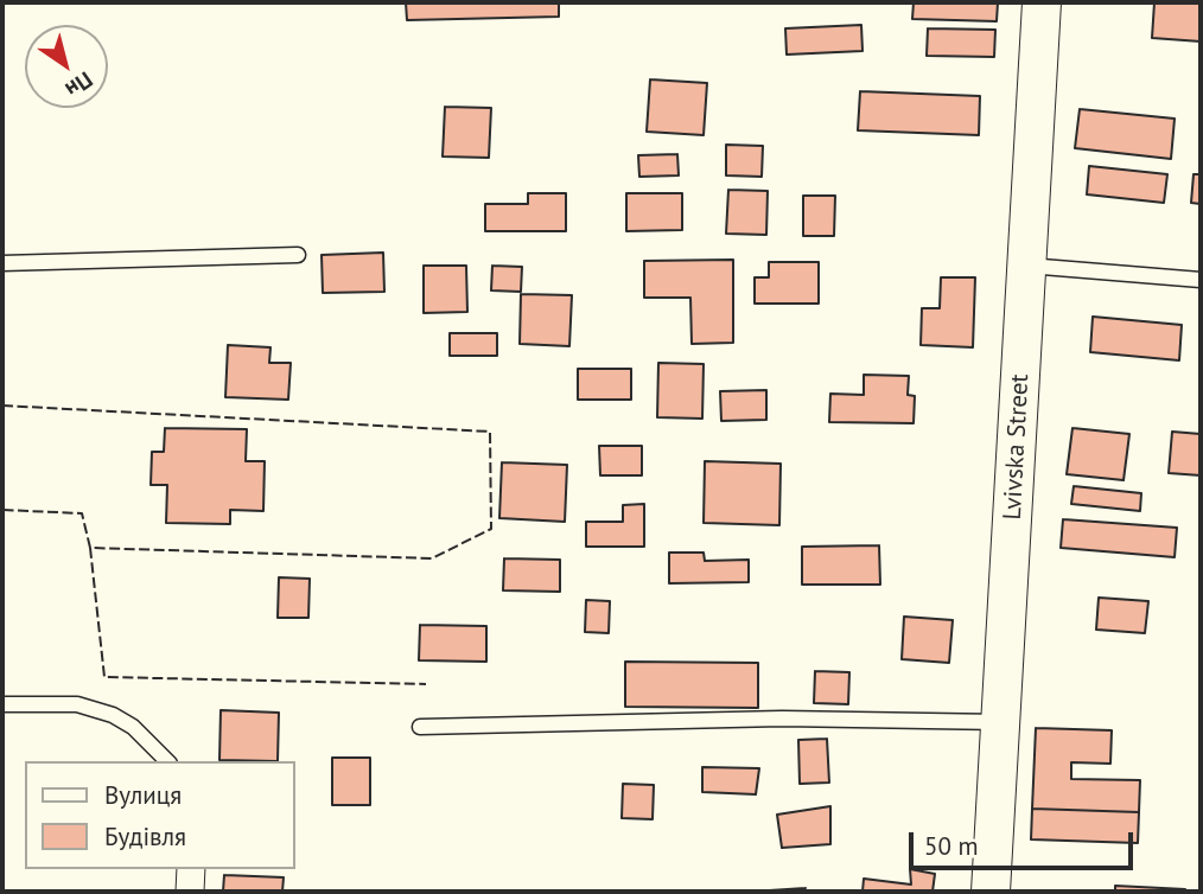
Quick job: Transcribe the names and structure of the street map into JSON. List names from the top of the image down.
{
  "streets": {
    "main road": ["Lvivska Street"]
  },
  "legend": ["Вулиця", "Будівля"],
  "scale_bar": "50 m",
  "north": "bottom right"
}
